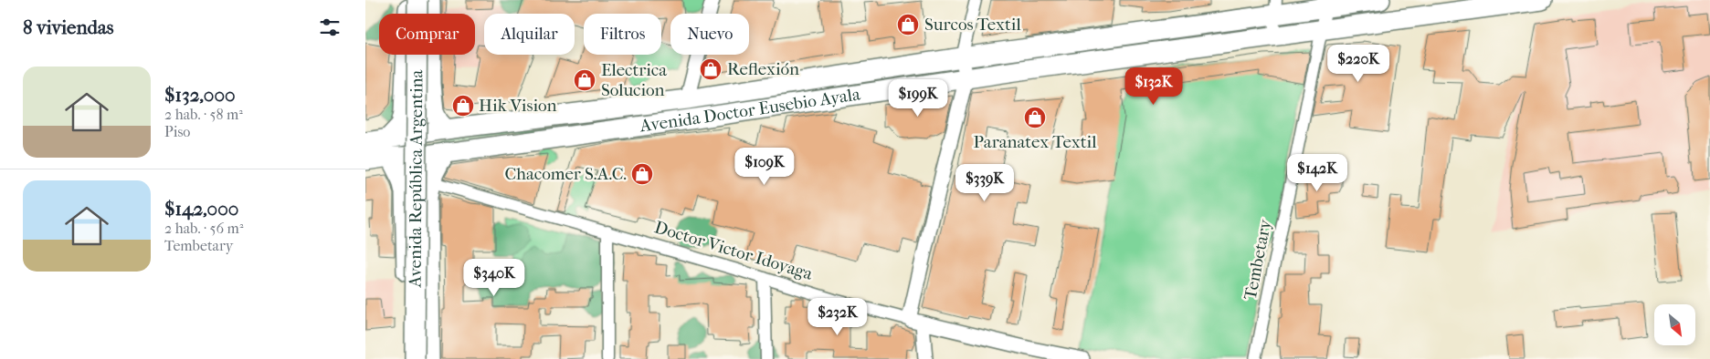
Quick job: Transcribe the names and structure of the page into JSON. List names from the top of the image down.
{
  "streets": {
    "highway": ["Avenida Doctor Eusebio Ayala", "Avenida República Argentina"],
    "street": ["Doctor Victor Idoyaga", "Tembetary"]
  },
  "crossings": [
    ["Avenida Doctor Eusebio Ayala", "Tembetary"]
  ],
  "places": {
    "shop": [
      "Surcos Textil",
      "Reflexión",
      "Electrica Solucion",
      "Hik Vision",
      "Paranatex Textil",
      "Chacomer S.A.C."
    ]
  },
  "north": "bottom right",
  "page": {
    "heading": "8 viviendas",
    "chip": [
      "Comprar",
      "Alquilar",
      "Filtros",
      "Nuevo"
    ],
    "price": [
      "$220K",
      "$132K",
      "$199K",
      "$109K",
      "$142K",
      "$339K",
      "$340K",
      "$232K"
    ],
    "list": [
      {
        "name": "$132,000",
        "note": "2 hab. · 58 m² · Piso"
      },
      {
        "name": "$142,000",
        "note": "2 hab. · 56 m² · Tembetary"
      }
    ]
  }
}
